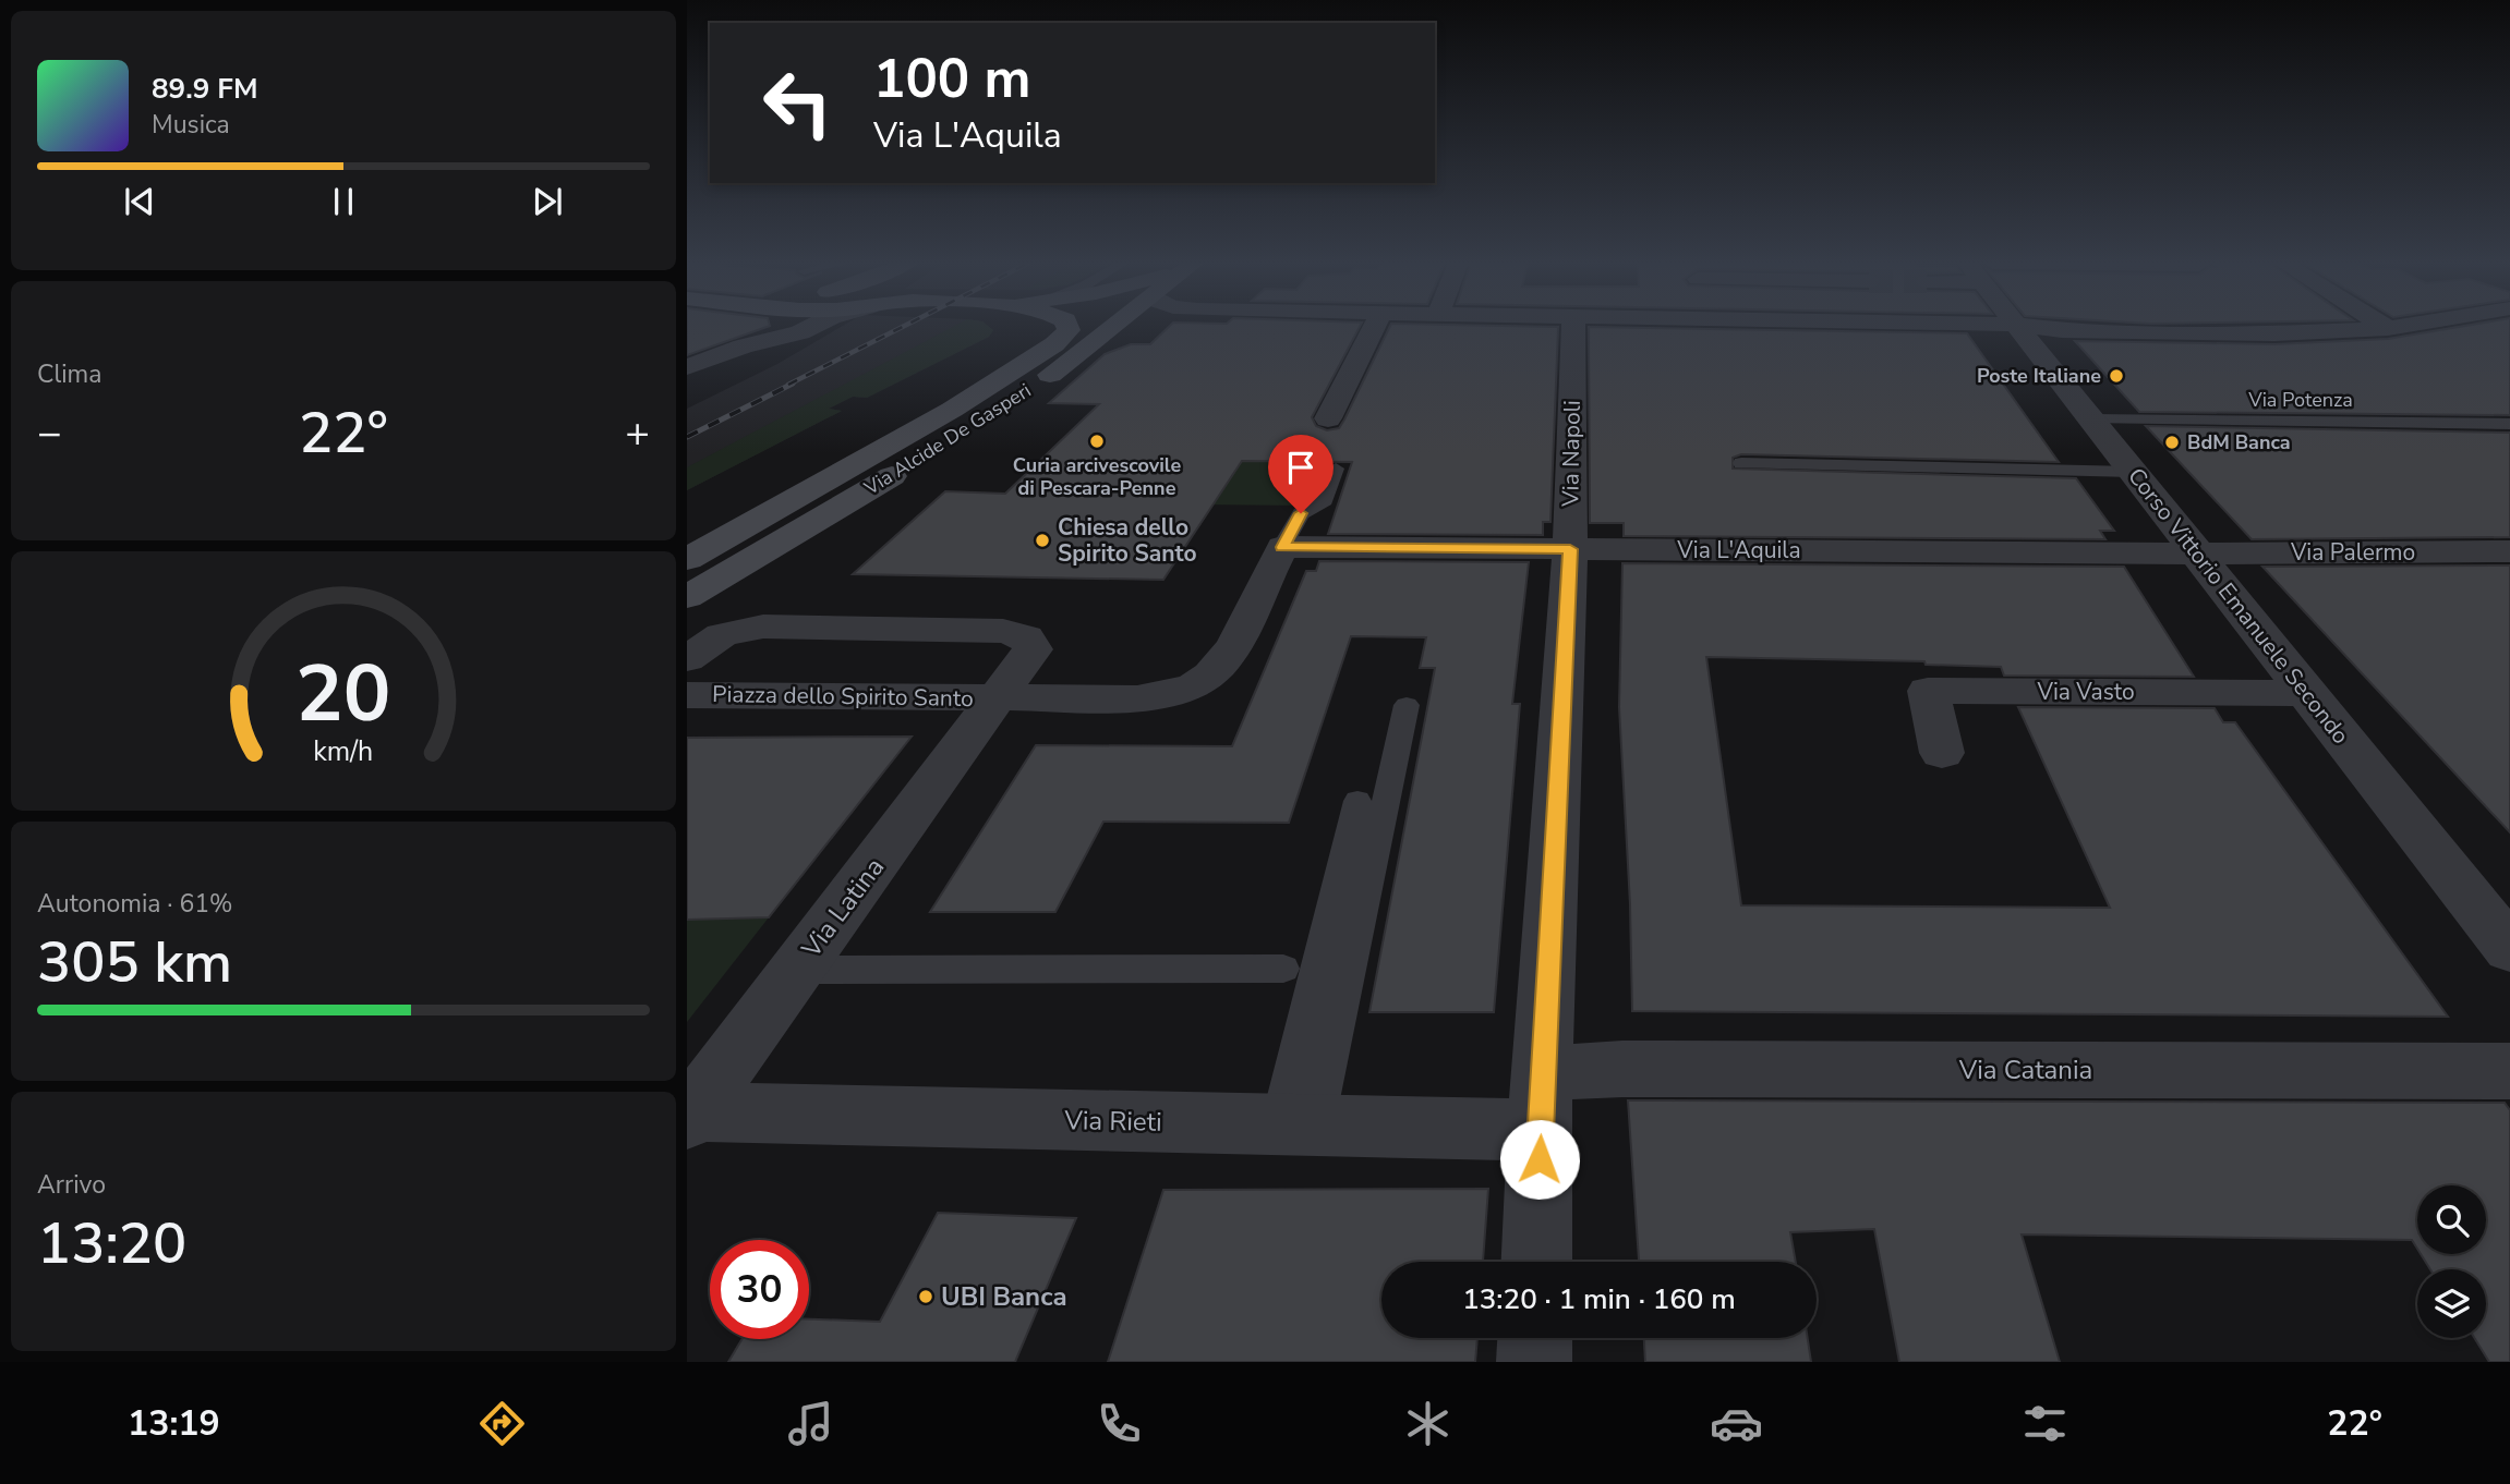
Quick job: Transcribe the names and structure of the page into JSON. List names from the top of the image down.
{
  "streets": {
    "main road": ["Via Alcide De Gasperi"],
    "street": [
      "Via Napoli",
      "Via L'Aquila",
      "Via Palermo",
      "Corso Vittorio Emanuele Secondo",
      "Via Vasto",
      "Piazza dello Spirito Santo",
      "Via Latina",
      "Via Catania",
      "Via Rieti"
    ],
    "lane": ["Via Potenza"]
  },
  "crossings": [
    ["Via Potenza", "Corso Vittorio Emanuele Secondo"],
    ["Via Napoli", "Via L'Aquila"],
    ["Via Napoli", "Via Catania"],
    ["Via Napoli", "Via Rieti"],
    ["Via L'Aquila", "Via Palermo"],
    ["Via L'Aquila", "Corso Vittorio Emanuele Secondo"],
    ["Via L'Aquila", "Piazza dello Spirito Santo"],
    ["Via Palermo", "Corso Vittorio Emanuele Secondo"],
    ["Corso Vittorio Emanuele Secondo", "Via Vasto"],
    ["Piazza dello Spirito Santo", "Via Latina"],
    ["Via Latina", "Via Rieti"],
    ["Via Catania", "Via Rieti"]
  ],
  "places": [
    "Poste Italiane",
    "Curia arcivescovile di Pescara-Penne",
    "BdM Banca",
    "Chiesa dello Spirito Santo",
    "UBI Banca"
  ],
  "page": {
    "turn": ["100 m", "Via L'Aquila"],
    "song": ["89.9 FM", "Musica"],
    "tile": [
      "Clima",
      ["Autonomia · 61%", "305 km"],
      ["Arrivo", "13:20"]
    ],
    "heat": ["−", "22°", "+"],
    "limit": "30",
    "trip": "13:20 · 1 min · 160 m",
    "tabs": ["13:19", "22°"],
    "gauge": ["20", "km/h"]
  }
}
